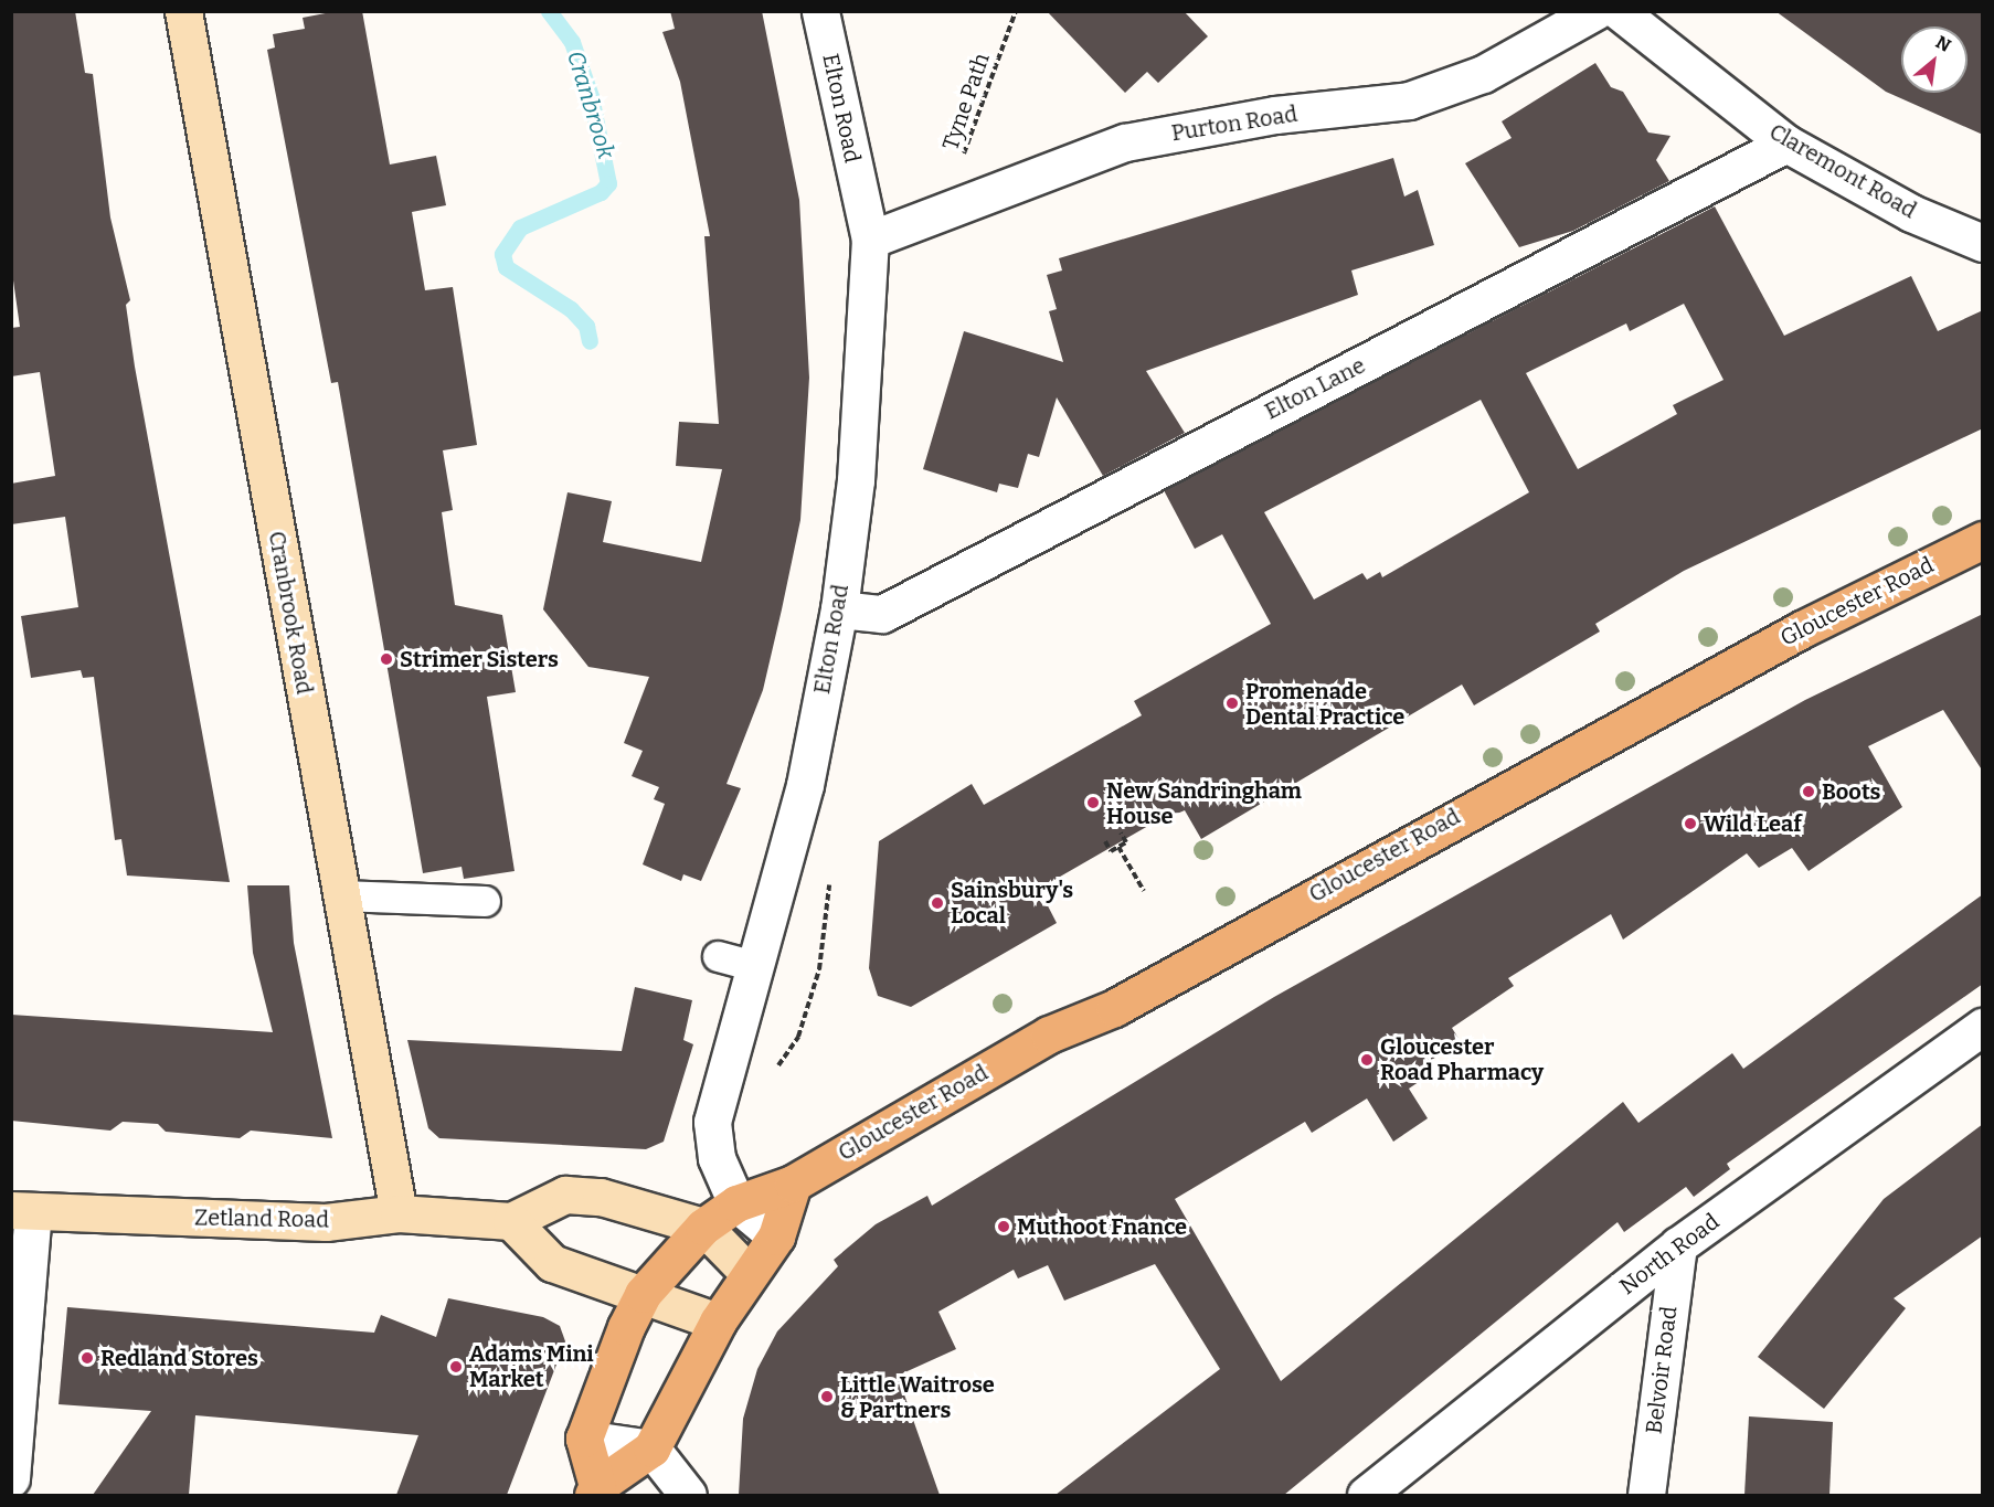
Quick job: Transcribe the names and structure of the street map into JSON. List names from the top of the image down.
{
  "streets": {
    "main road": ["Gloucester Road", "Cranbrook Road", "Zetland Road"],
    "street": [
      "Elton Road",
      "Purton Road",
      "Claremont Road",
      "Elton Lane",
      "North Road",
      "Belvoir Road"
    ],
    "path": ["Tyne Path"]
  },
  "crossings": [
    ["Tyne Path", "Purton Road"],
    ["Elton Road", "Purton Road"],
    ["Elton Road", "Elton Lane"],
    ["Elton Road", "Gloucester Road"],
    ["Claremont Road", "Elton Lane"],
    ["Gloucester Road", "Zetland Road"],
    ["Cranbrook Road", "Zetland Road"],
    ["North Road", "Belvoir Road"]
  ],
  "water": ["Cranbrook"],
  "places": [
    "Strimer Sisters",
    "Promenade Dental Practice",
    "Boots",
    "New Sandringham House",
    "Wild Leaf",
    "Sainsbury's Local",
    "Gloucester Road Pharmacy",
    "Muthoot Fnance",
    "Redland Stores",
    "Adams Mini Market",
    "Little Waitrose & Partners"
  ],
  "north": "top right"
}
